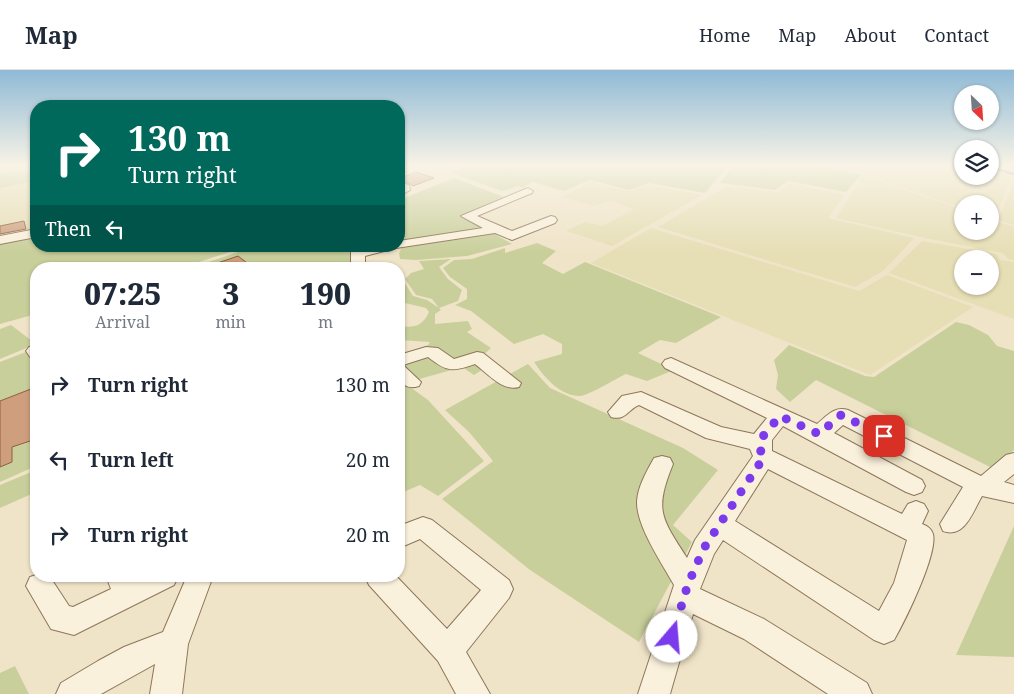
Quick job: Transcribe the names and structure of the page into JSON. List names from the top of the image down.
{
  "north": "bottom right",
  "page": {
    "header": "Map",
    "nav": [
      "Home",
      "Map",
      "About",
      "Contact"
    ],
    "map_buttons": ["+", "−"],
    "turn": ["130 m", "Turn right"],
    "then": "Then",
    "eta": [
      "07:25",
      "Arrival",
      "3",
      "min",
      "190",
      "m"
    ],
    "list": [
      {
        "name": "Turn right",
        "value": "130 m"
      },
      {
        "name": "Turn left",
        "value": "20 m"
      },
      {
        "name": "Turn right",
        "value": "20 m"
      }
    ]
  }
}
